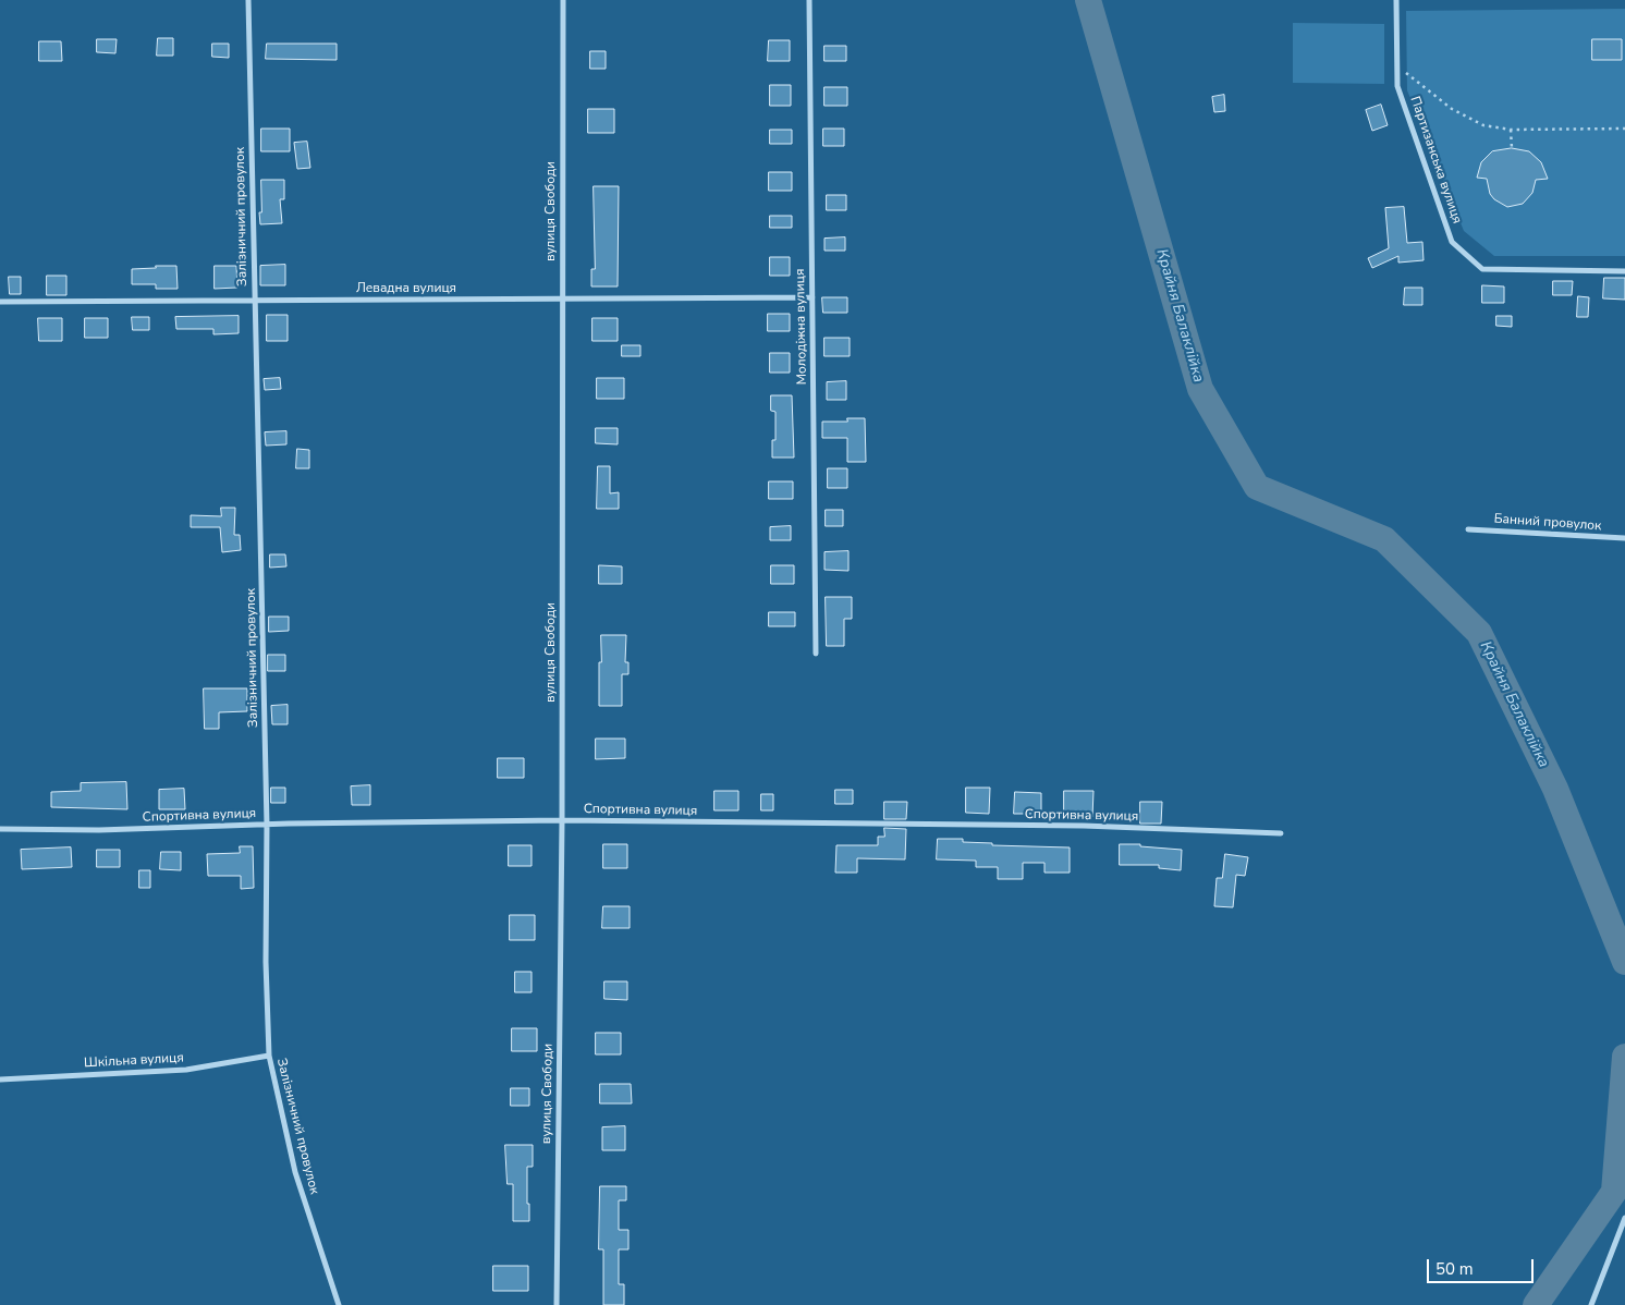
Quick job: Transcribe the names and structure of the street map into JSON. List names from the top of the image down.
{
  "streets": {
    "street": [
      "Партизанська вулиця",
      "вулиця Свободи",
      "Залізничний провулок",
      "Левадна вулиця",
      "Молодіжна вулиця",
      "Банний провулок",
      "Спортивна вулиця",
      "Шкільна вулиця"
    ]
  },
  "crossings": [
    ["вулиця Свободи", "Левадна вулиця"],
    ["вулиця Свободи", "Спортивна вулиця"],
    ["Залізничний провулок", "Левадна вулиця"],
    ["Залізничний провулок", "Спортивна вулиця"],
    ["Залізничний провулок", "Шкільна вулиця"],
    ["Левадна вулиця", "Молодіжна вулиця"]
  ],
  "water": ["Крайня Балаклійка"],
  "scale_bar": "50 m"
}
